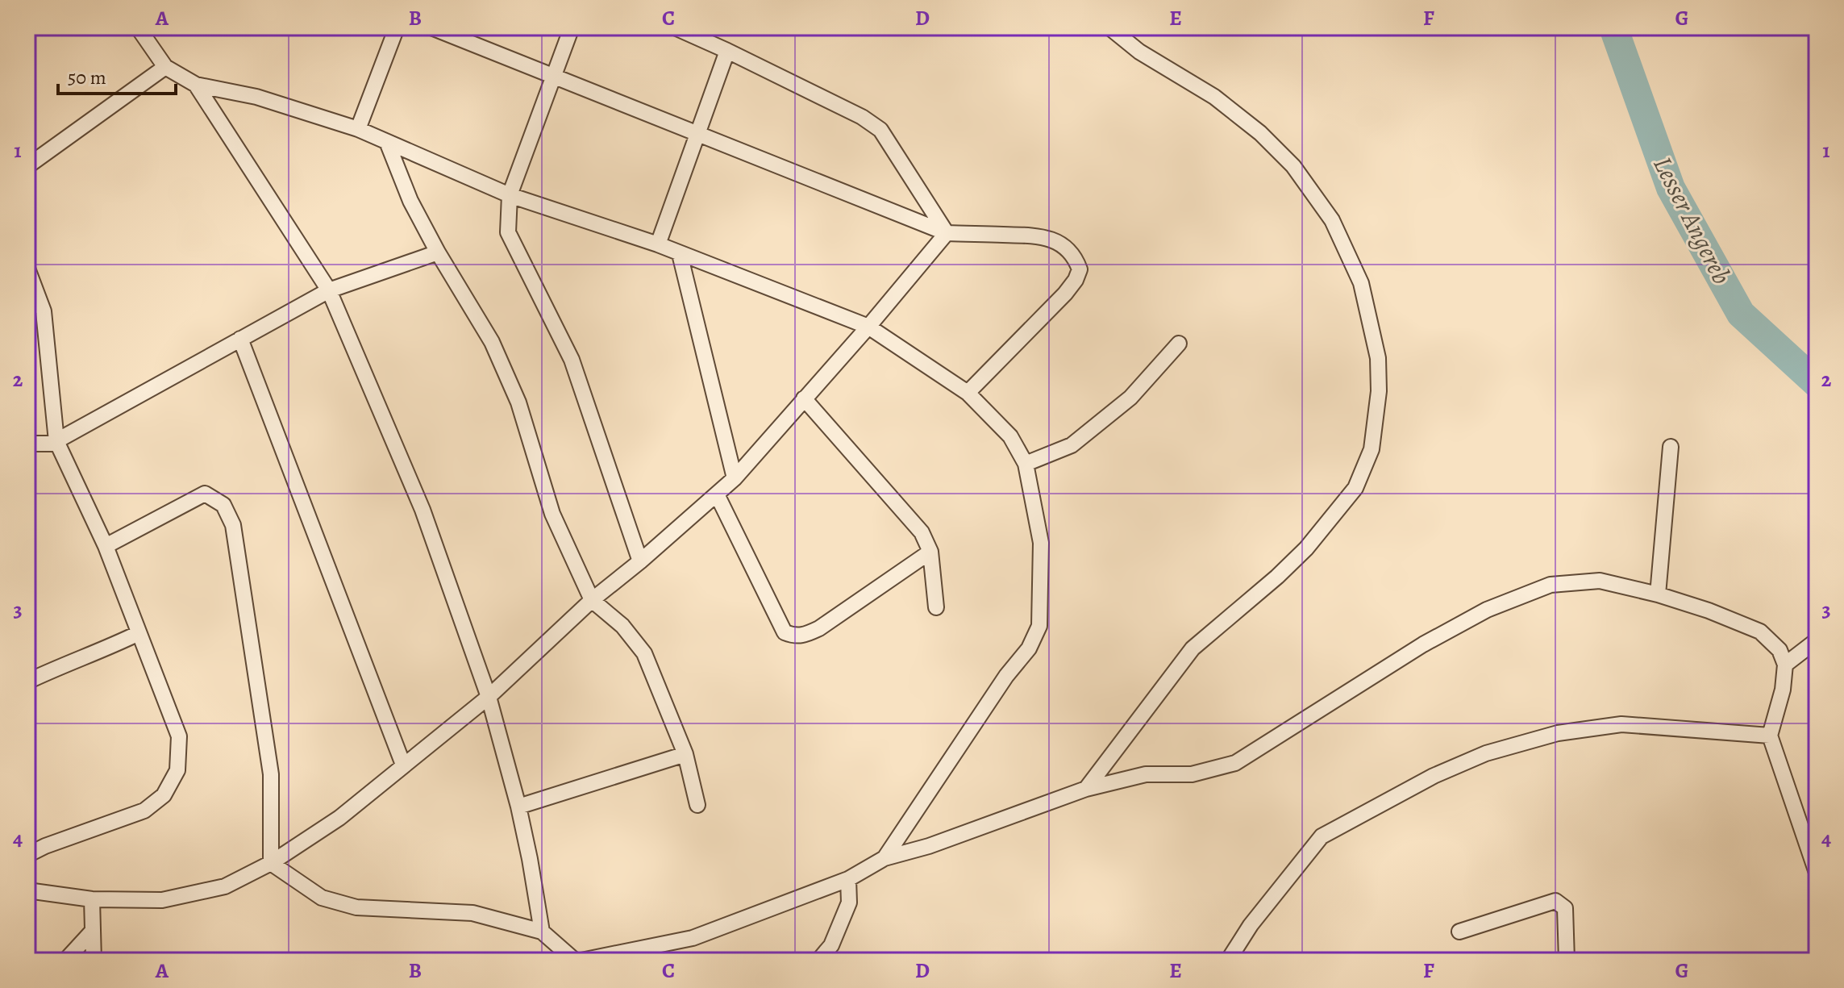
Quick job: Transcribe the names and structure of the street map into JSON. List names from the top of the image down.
{
  "water": ["Lesser Angereb"],
  "scale_bar": "50 m",
  "grid": {
    "columns": [
      "A",
      "B",
      "C",
      "D",
      "E",
      "F",
      "G"
    ],
    "rows": [
      "1",
      "2",
      "3",
      "4"
    ]
  }
}
